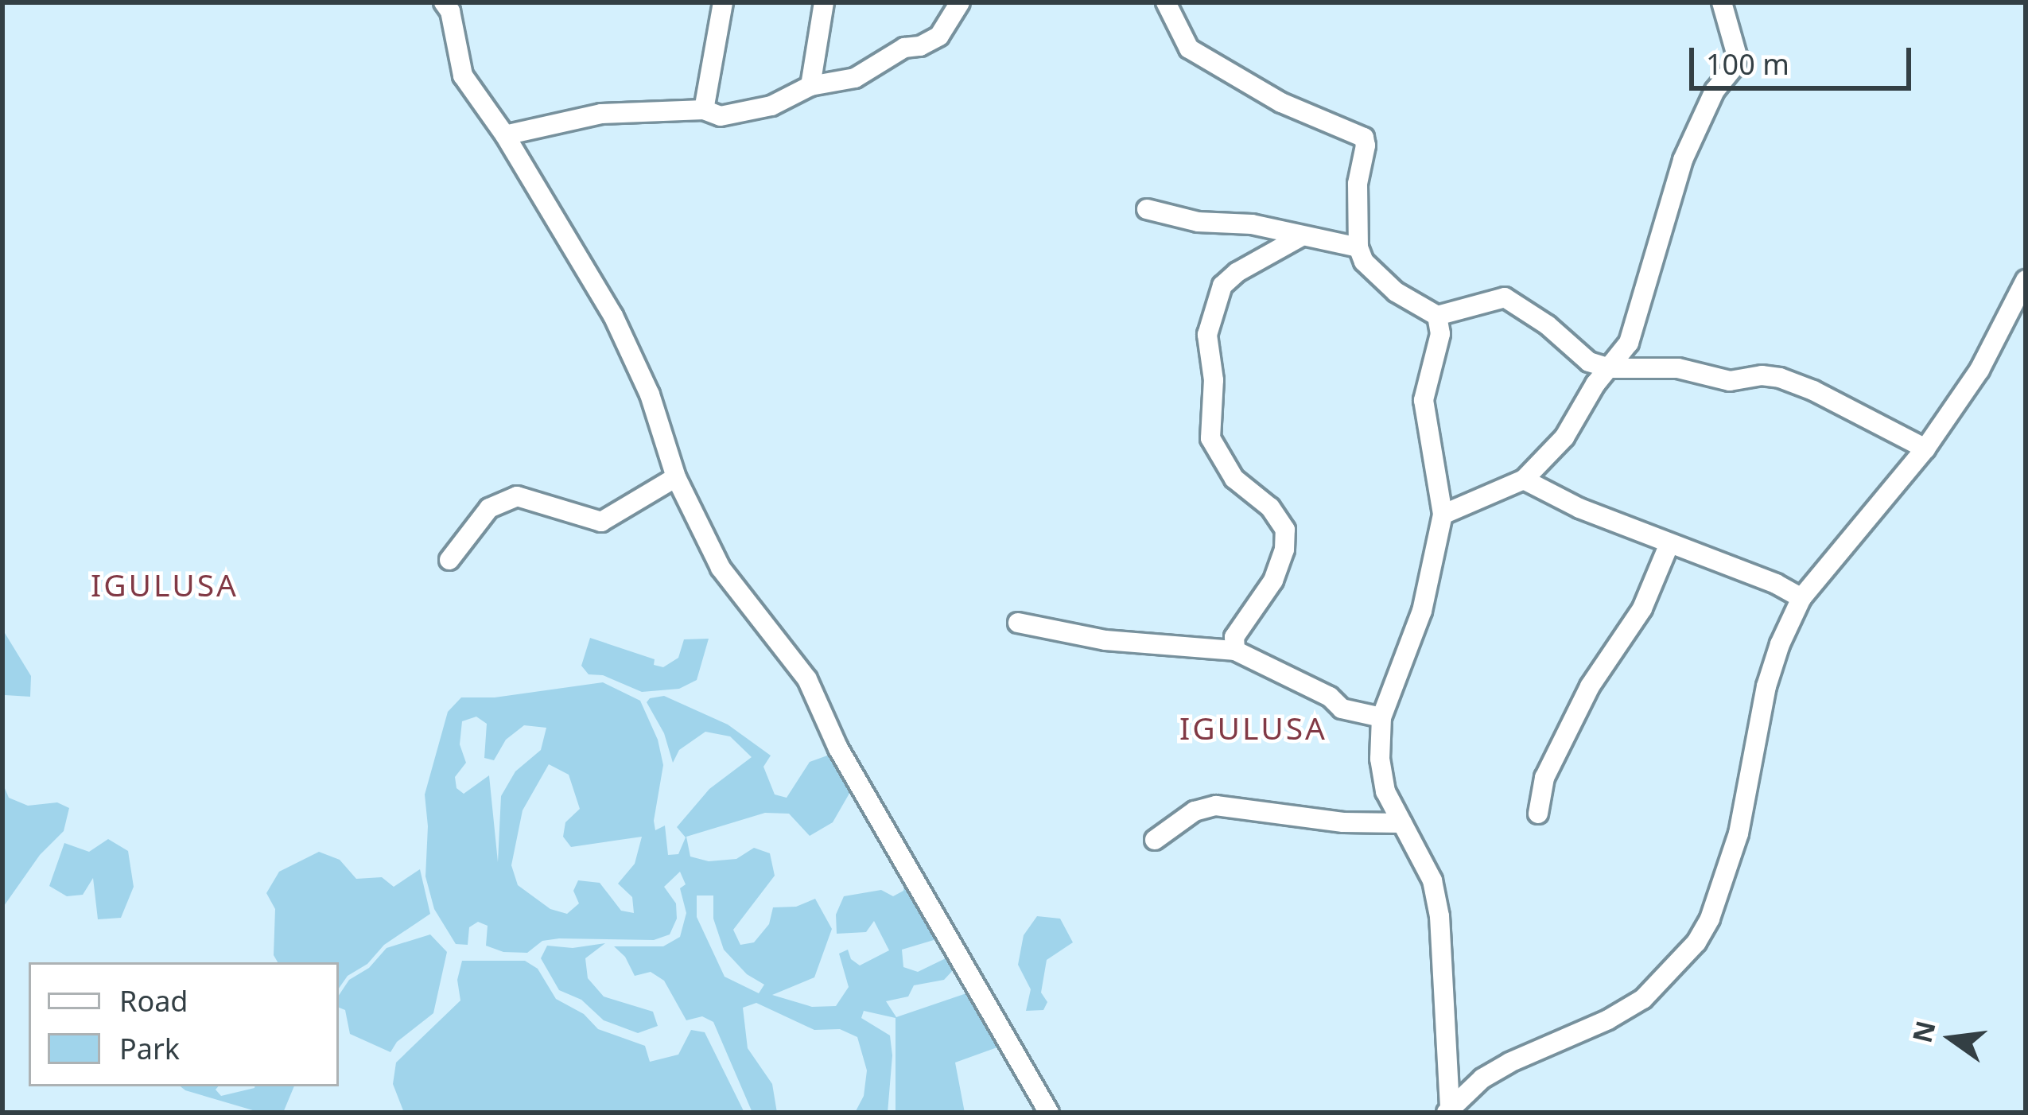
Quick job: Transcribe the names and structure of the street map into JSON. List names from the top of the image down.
{
  "districts": ["IGULUSA", "IGULUSA"],
  "legend": ["Road", "Park"],
  "scale_bar": "100 m",
  "north": "left"
}
